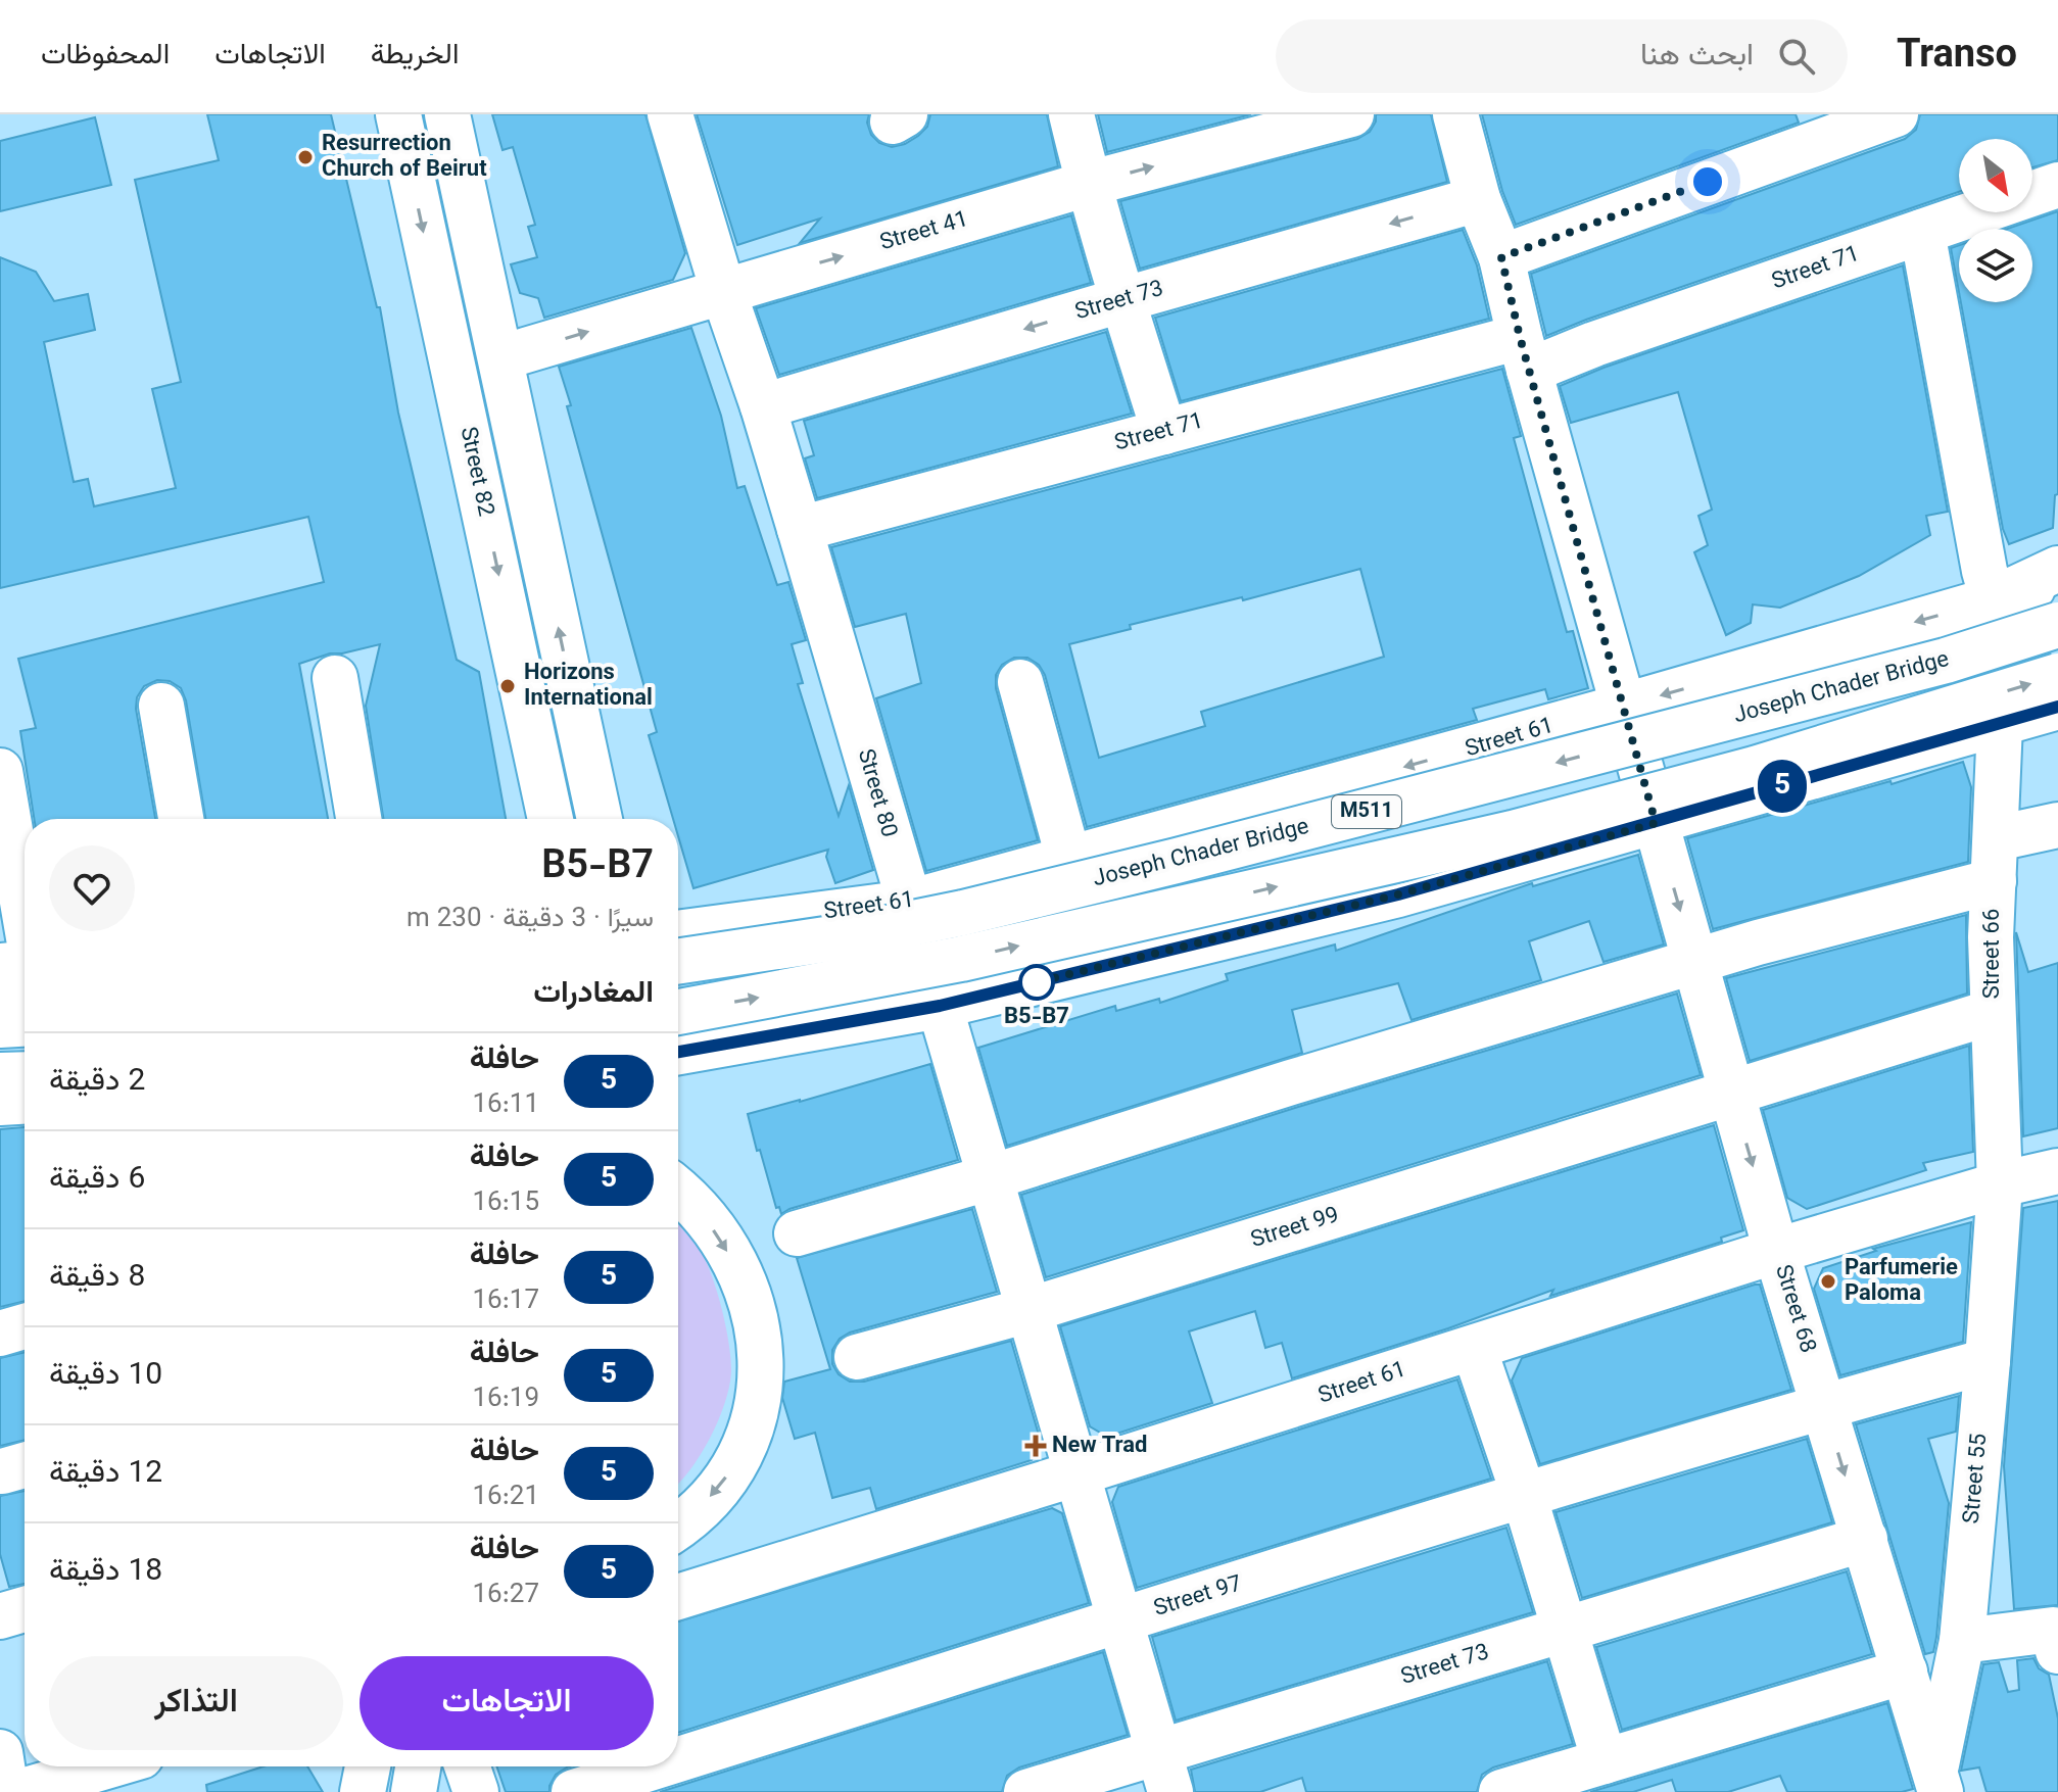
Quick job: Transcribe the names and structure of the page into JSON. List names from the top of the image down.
{
  "streets": {
    "main road": [
      "Street 41",
      "Street 71",
      "Street 73",
      "Street 82",
      "Joseph Chader Bridge",
      "Street 61",
      "Street 80",
      "M511",
      "Street 66",
      "Street 99",
      "Street 68",
      "Street 55",
      "Street 97"
    ]
  },
  "crossings": [
    ["Street 41", "Street 80"],
    ["Street 71", "Street 80"],
    ["Street 73", "Street 80"],
    ["Street 73", "Street 68"],
    ["Street 61", "Street 80"],
    ["Street 61", "Street 66"],
    ["Street 61", "Street 68"],
    ["Street 61", "Street 55"],
    ["Street 80", "Street 99"],
    ["Street 80", "Street 97"],
    ["Street 66", "Street 99"],
    ["Street 66", "Street 55"],
    ["Street 99", "Street 68"],
    ["Street 68", "Street 55"],
    ["Street 68", "Street 97"],
    ["Street 55", "Street 97"]
  ],
  "one_way": ["Street 41", "Street 73"],
  "places": {
    "other": [
      "Resurrection Church of Beirut",
      "Horizons International",
      "B5-B7",
      "Parfumerie Paloma"
    ],
    "health": ["New Trad"]
  },
  "lines": ["bus line 5"],
  "north": "bottom right",
  "page": {
    "header": "Transo",
    "search": "ابحث هنا",
    "nav": ["الخريطة", "الاتجاهات", "المحفوظات"],
    "on_map": "5",
    "heading": [
      ["B5-B7", "سيرًا · 3 دقيقة · 230 m"],
      "المغادرات"
    ],
    "list": [
      {
        "mark": "5",
        "name": "حافلة",
        "note": "16:11",
        "value": "2 دقيقة"
      },
      {
        "mark": "5",
        "name": "حافلة",
        "note": "16:15",
        "value": "6 دقيقة"
      },
      {
        "mark": "5",
        "name": "حافلة",
        "note": "16:17",
        "value": "8 دقيقة"
      },
      {
        "mark": "5",
        "name": "حافلة",
        "note": "16:19",
        "value": "10 دقيقة"
      },
      {
        "mark": "5",
        "name": "حافلة",
        "note": "16:21",
        "value": "12 دقيقة"
      },
      {
        "mark": "5",
        "name": "حافلة",
        "note": "16:27",
        "value": "18 دقيقة"
      }
    ],
    "buttons": ["الاتجاهات", "التذاكر"]
  }
}
